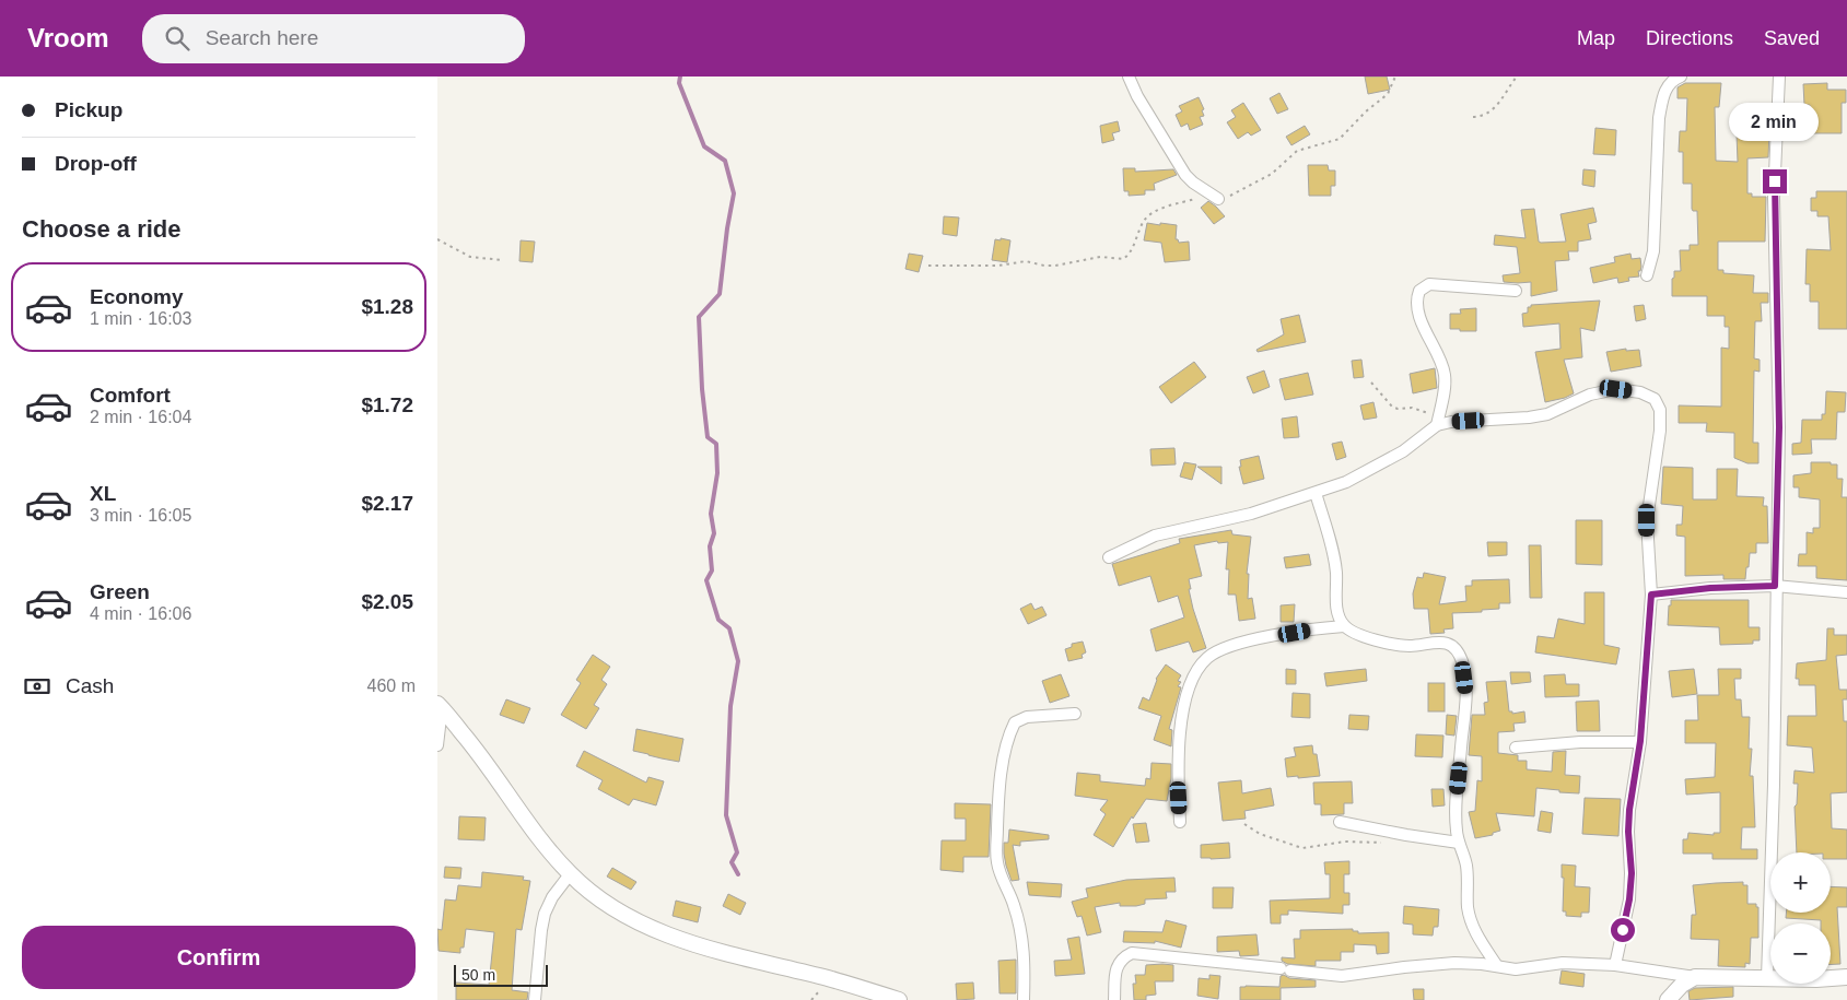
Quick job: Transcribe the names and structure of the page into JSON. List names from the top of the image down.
{
  "scale_bar": "50 m",
  "page": {
    "header": "Vroom",
    "search": "Search here",
    "nav": ["Map", "Directions", "Saved"],
    "banner": ["Pickup", "Drop-off"],
    "bubble": "2 min",
    "heading": "Choose a ride",
    "list": [
      {
        "name": "Economy",
        "note": "1 min · 16:03",
        "value": "$1.28"
      },
      {
        "name": "Comfort",
        "note": "2 min · 16:04",
        "value": "$1.72"
      },
      {
        "name": "XL",
        "note": "3 min · 16:05",
        "value": "$2.17"
      },
      {
        "name": "Green",
        "note": "4 min · 16:06",
        "value": "$2.05"
      }
    ],
    "pay": ["Cash", "460 m"],
    "map_buttons": ["+", "−"],
    "buttons": "Confirm",
    "scale": "50 m"
  }
}
